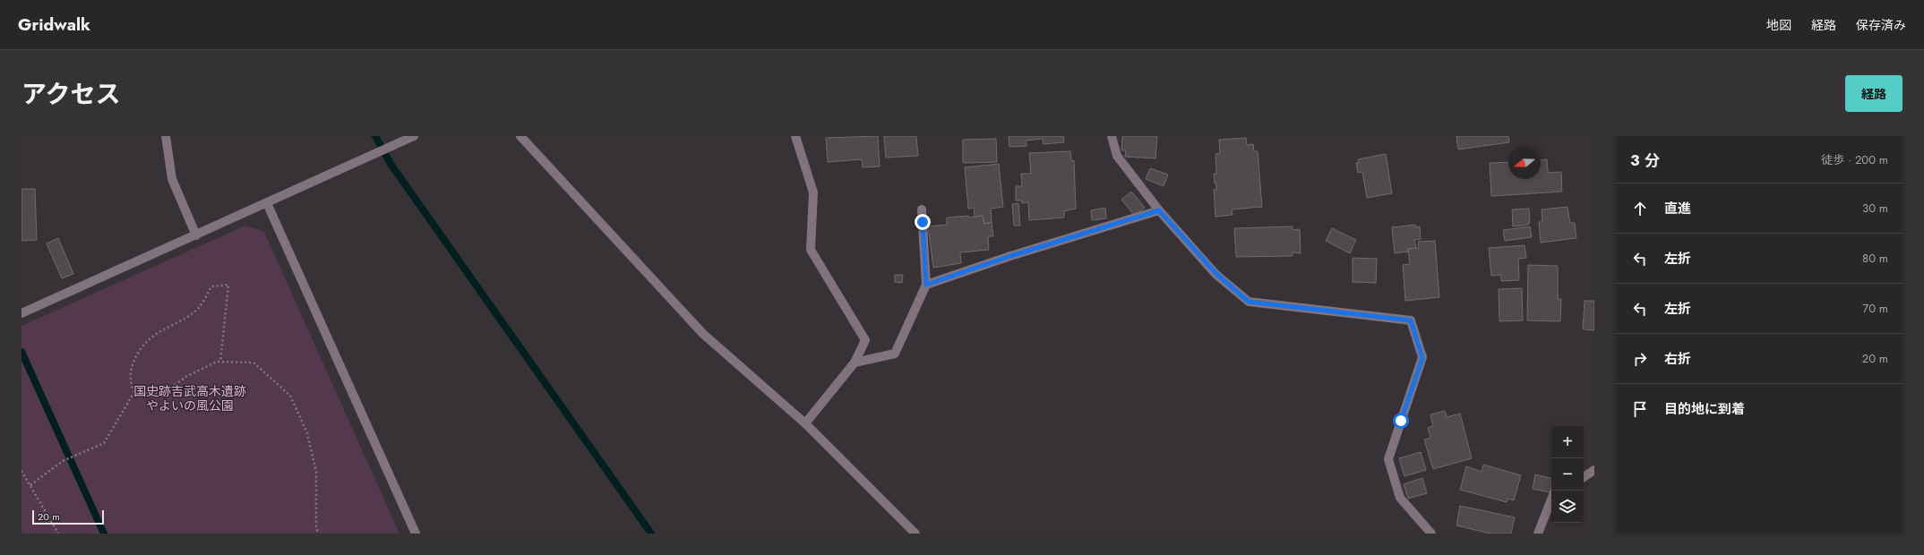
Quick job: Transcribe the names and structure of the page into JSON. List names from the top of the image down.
{
  "parks": ["国史跡吉武高木遺跡 やよいの風公園"],
  "scale_bar": "20 m",
  "north": "left",
  "page": {
    "header": "Gridwalk",
    "nav": ["地図", "経路", "保存済み"],
    "title": "アクセス",
    "buttons": "経路",
    "heading": ["3 分", "徒歩 · 200 m"],
    "list": [
      ["直進", "30 m"],
      ["左折", "80 m"],
      ["左折", "70 m"],
      ["右折", "20 m"],
      "目的地に到着"
    ],
    "map_buttons": ["+", "−"],
    "scale": "20 m"
  }
}
